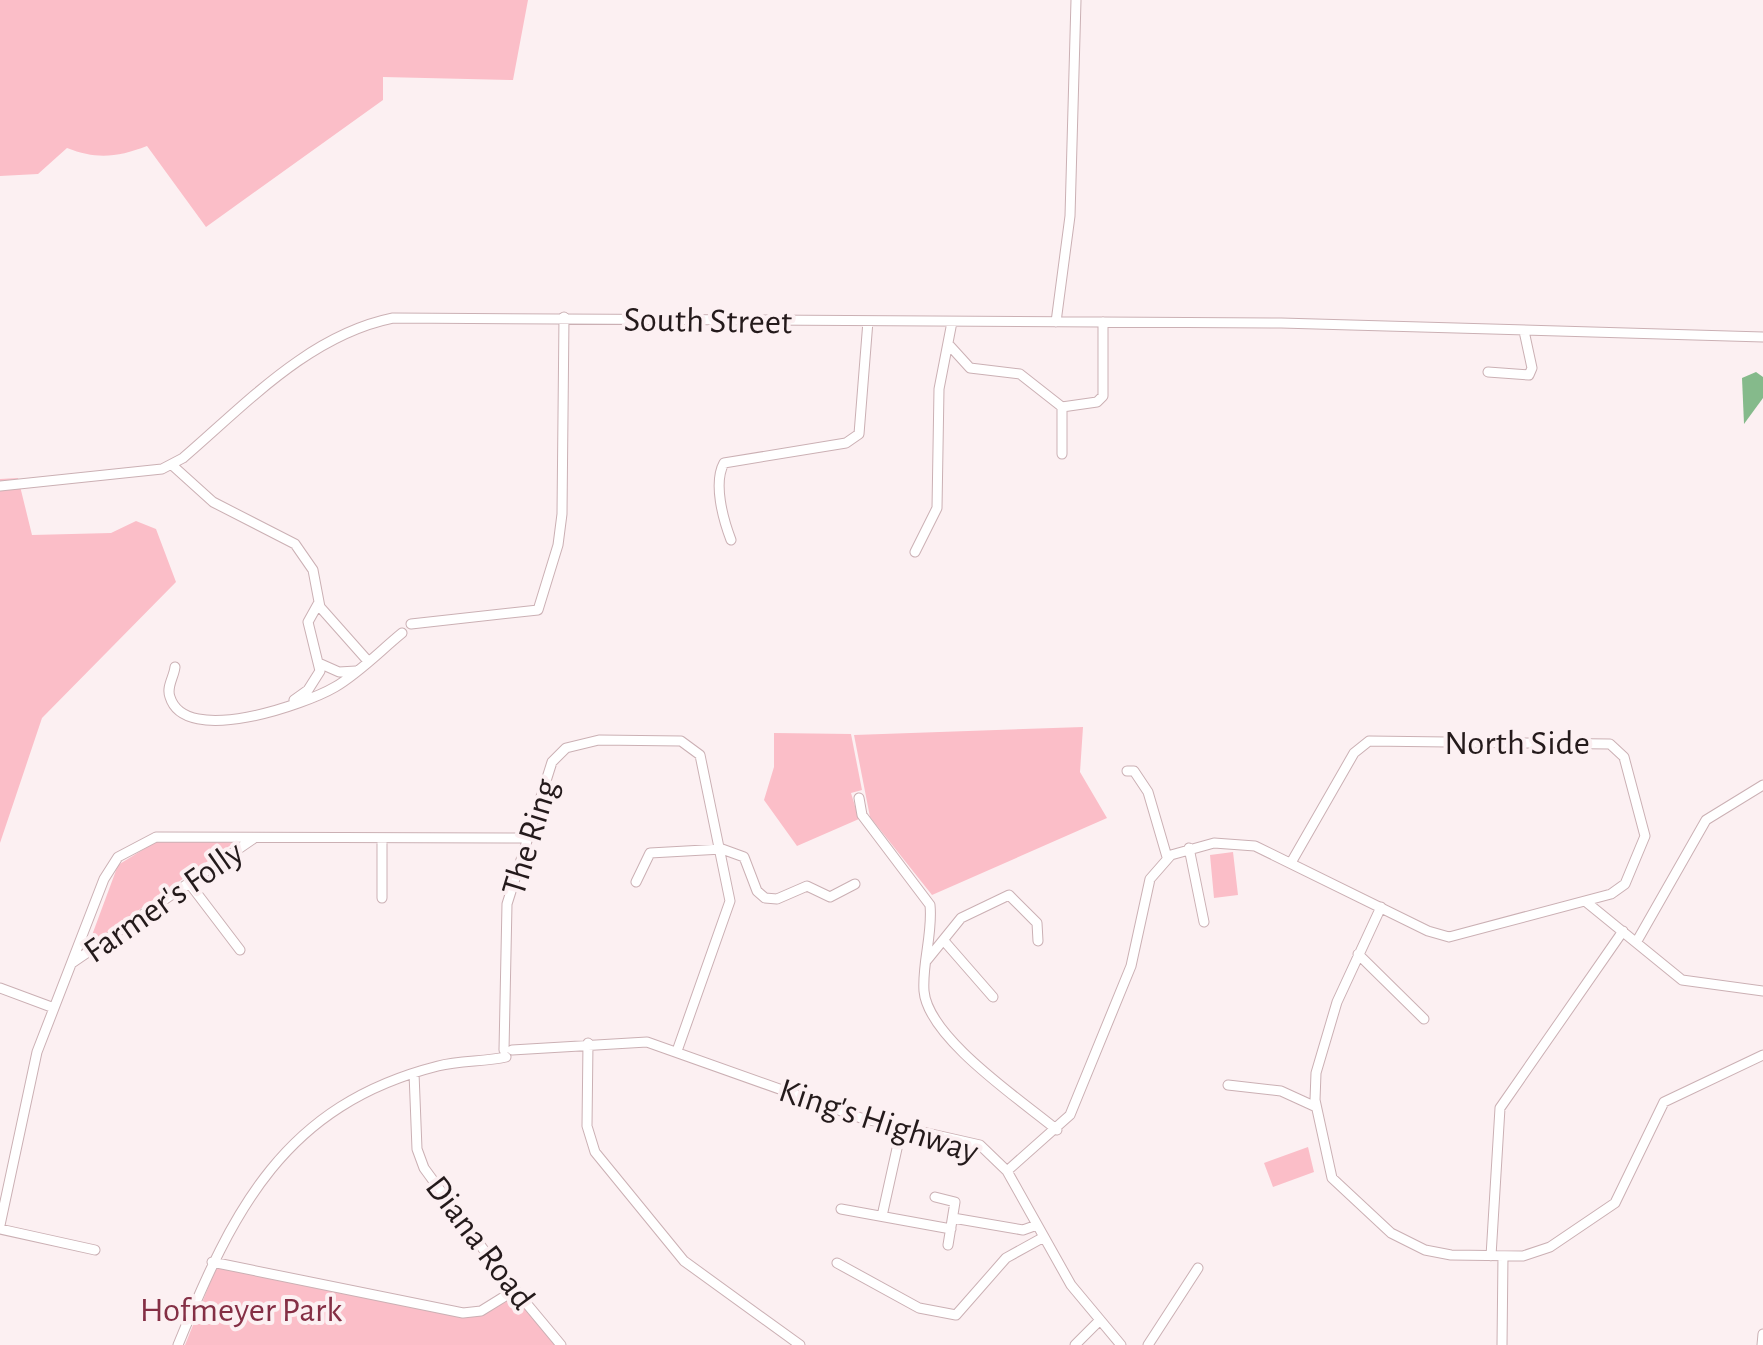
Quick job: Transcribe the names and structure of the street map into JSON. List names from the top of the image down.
{
  "streets": {
    "street": [
      "South Street",
      "North Side",
      "The Ring",
      "Farmer's Folly",
      "King's Highway",
      "Diana Road"
    ]
  },
  "crossings": [
    ["The Ring", "Farmer's Folly"],
    ["The Ring", "King's Highway"],
    ["King's Highway", "Diana Road"]
  ],
  "parks": ["Hofmeyer Park"]
}
